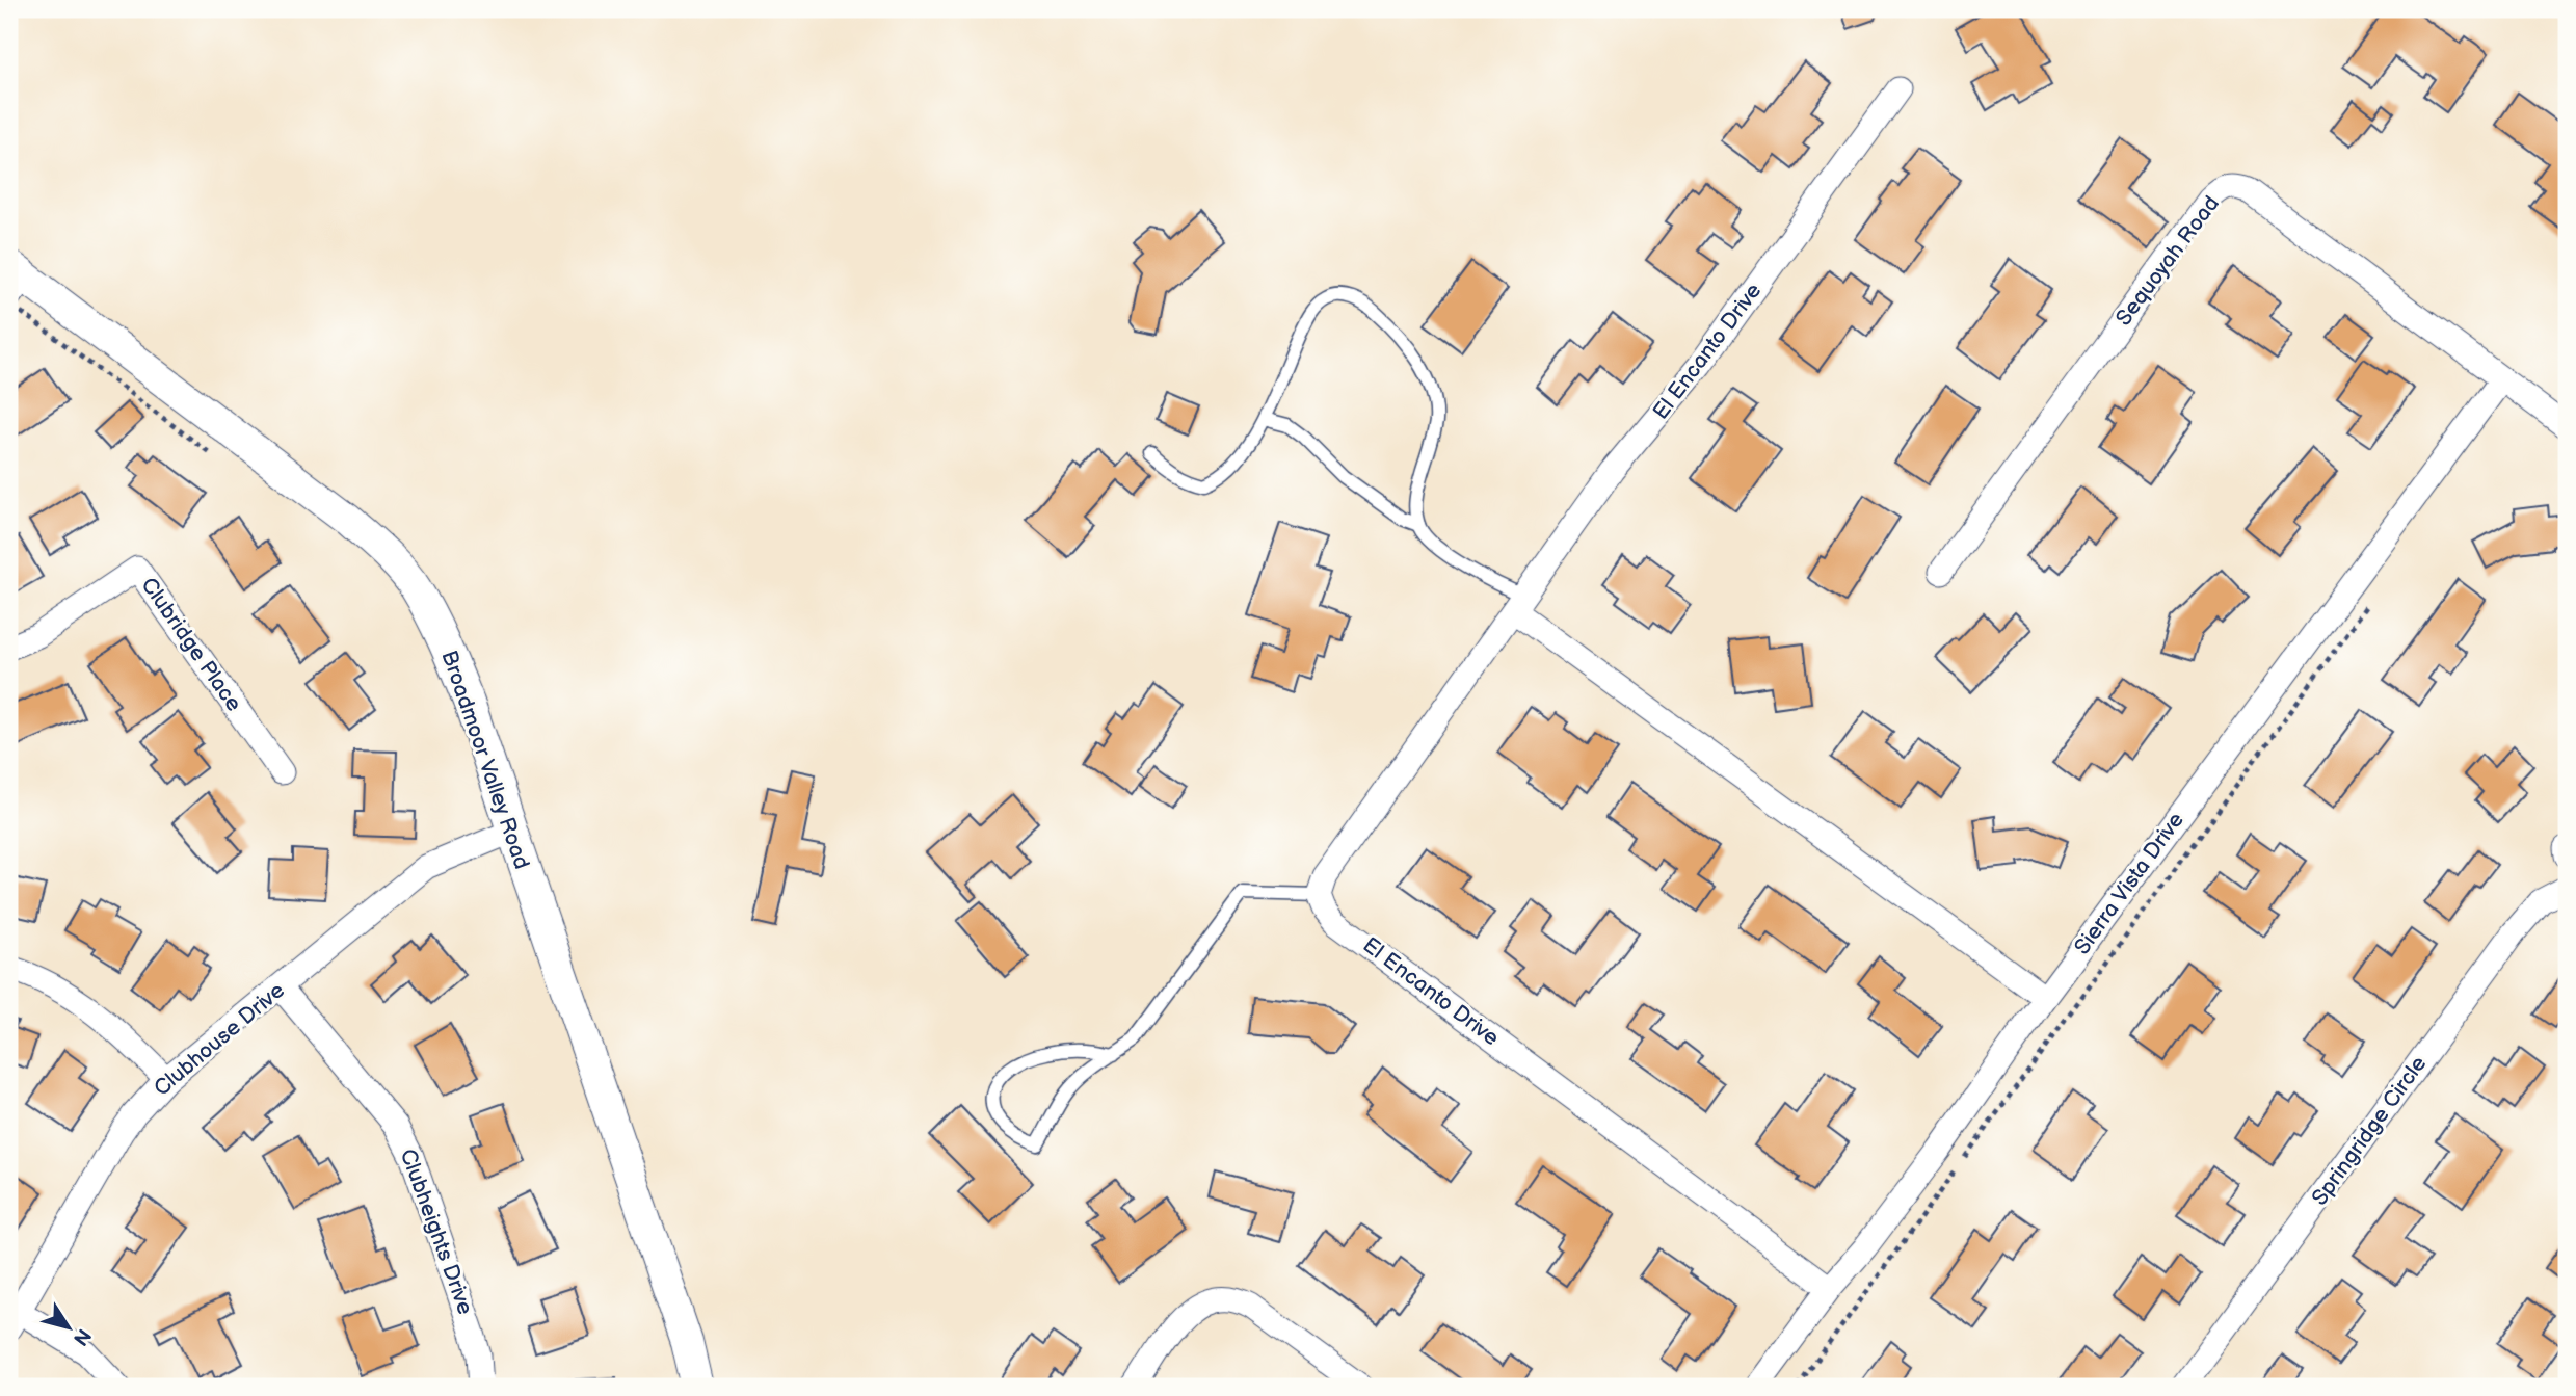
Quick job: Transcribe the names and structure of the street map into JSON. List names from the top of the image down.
{
  "streets": {
    "street": [
      "Sequoyah Road",
      "El Encanto Drive",
      "Clubridge Place",
      "Broadmoor Valley Road",
      "Sierra Vista Drive",
      "Clubhouse Drive",
      "Springridge Circle",
      "Clubheights Drive"
    ]
  },
  "crossings": [
    ["Sequoyah Road", "Sierra Vista Drive"],
    ["El Encanto Drive", "Sierra Vista Drive"],
    ["Broadmoor Valley Road", "Clubhouse Drive"],
    ["Clubhouse Drive", "Clubheights Drive"]
  ],
  "north": "bottom right"
}
